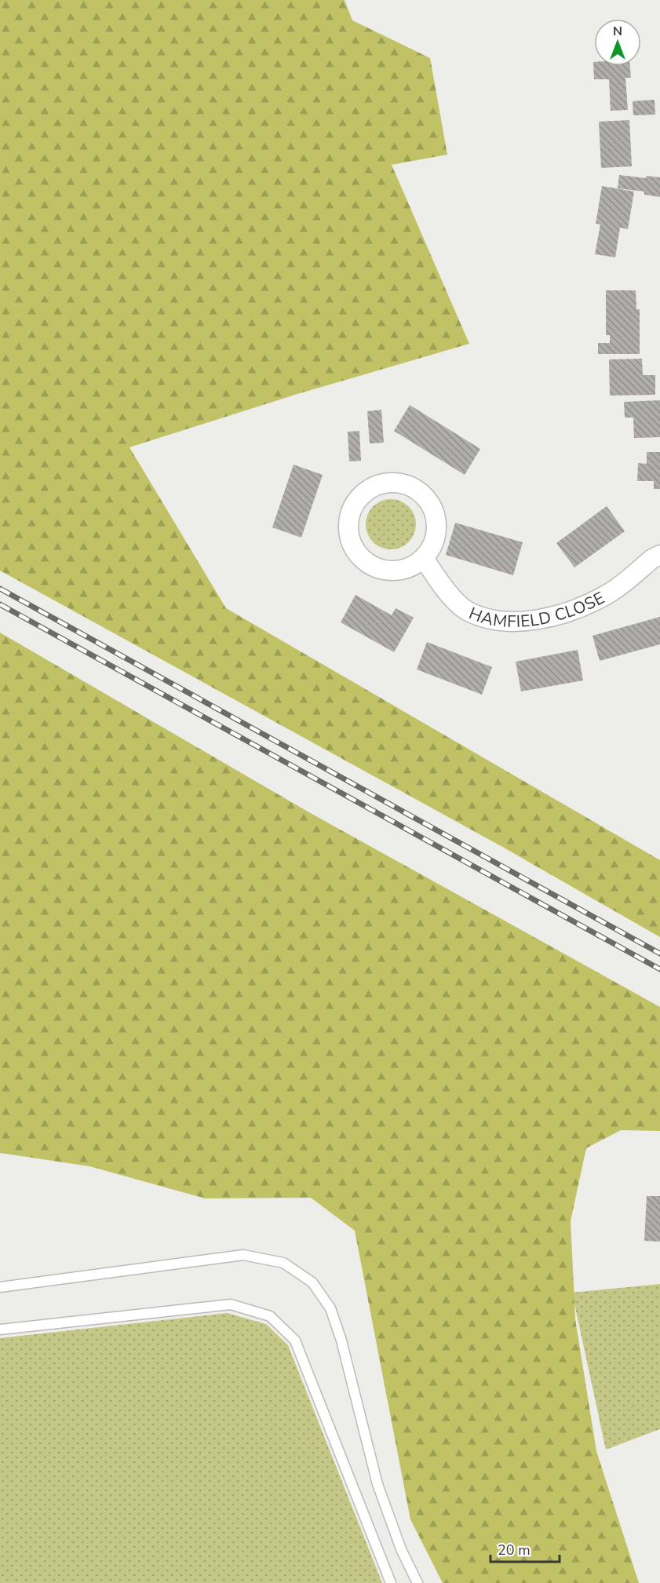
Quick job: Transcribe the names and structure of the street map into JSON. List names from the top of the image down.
{
  "streets": {
    "street": ["HAMFIELD CLOSE"]
  },
  "scale_bar": "20 m",
  "north": "top"
}
